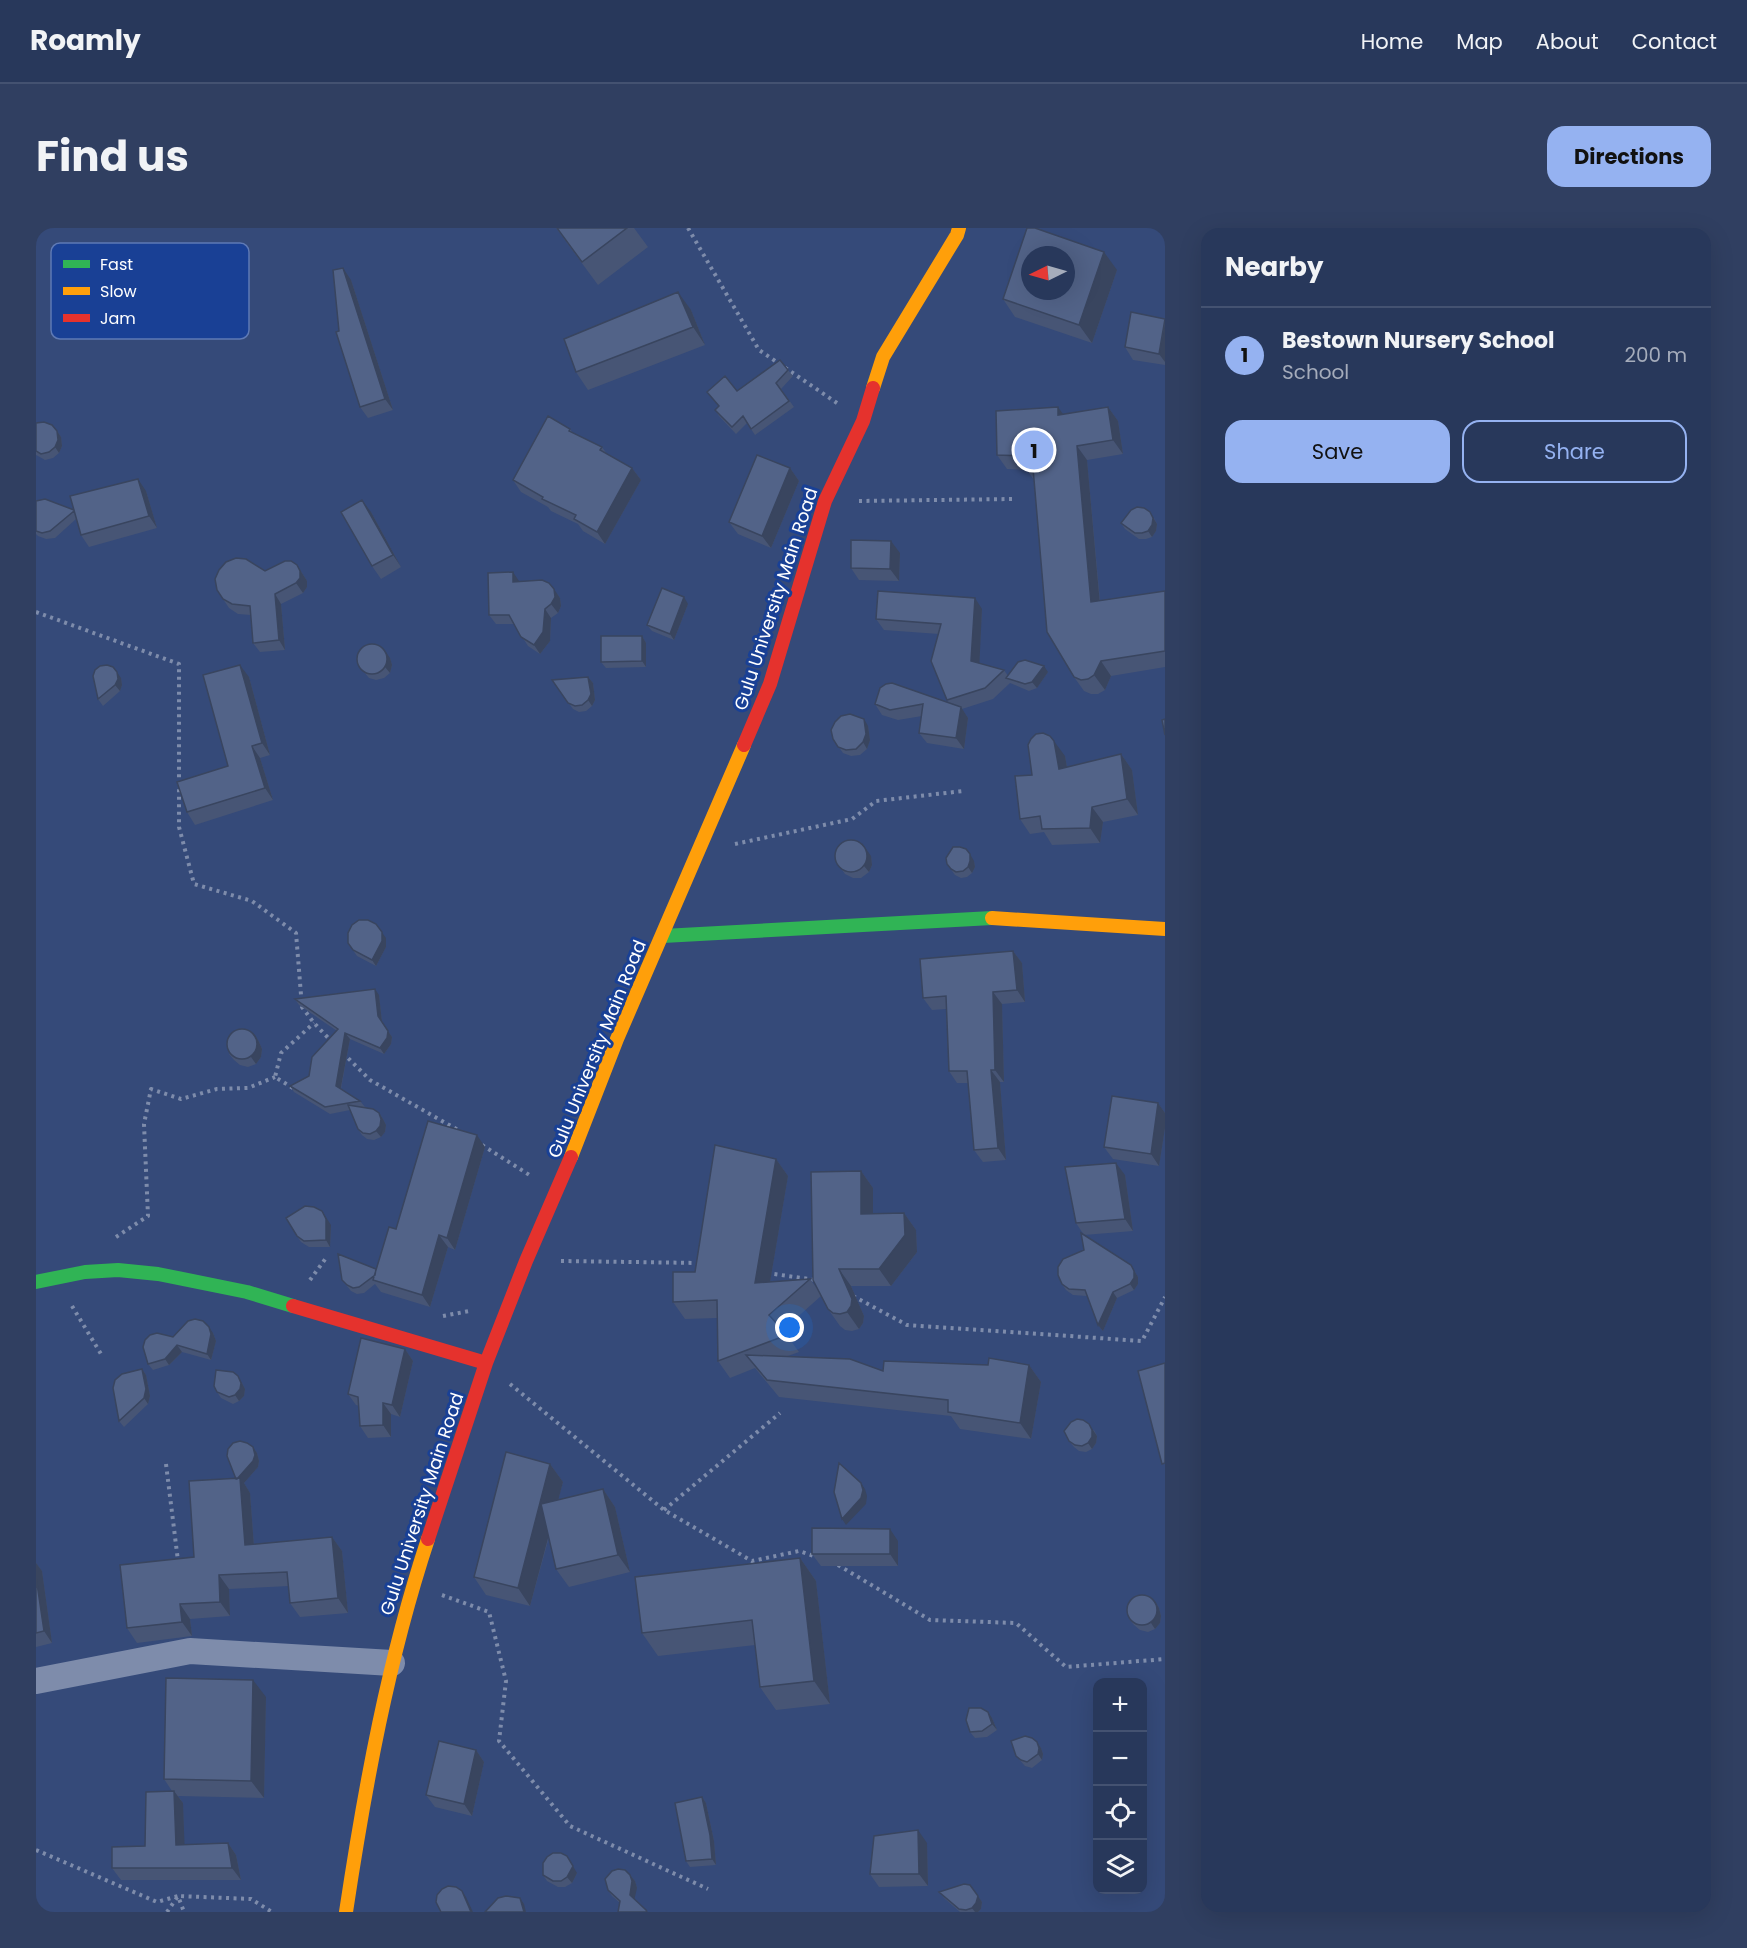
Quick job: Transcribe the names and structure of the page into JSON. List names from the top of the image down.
{
  "streets": {
    "street": ["Gulu University Main Road"]
  },
  "legend": ["Fast", "Slow", "Jam"],
  "north": "left",
  "page": {
    "header": "Roamly",
    "nav": [
      "Home",
      "Map",
      "About",
      "Contact"
    ],
    "title": "Find us",
    "buttons": [
      "Directions",
      ["Save", "Share"]
    ],
    "heading": "Nearby",
    "list": [
      {
        "mark": "1",
        "name": "Bestown Nursery School",
        "note": "School",
        "value": "200 m"
      }
    ],
    "pins": "1",
    "map_buttons": ["+", "−"]
  }
}
